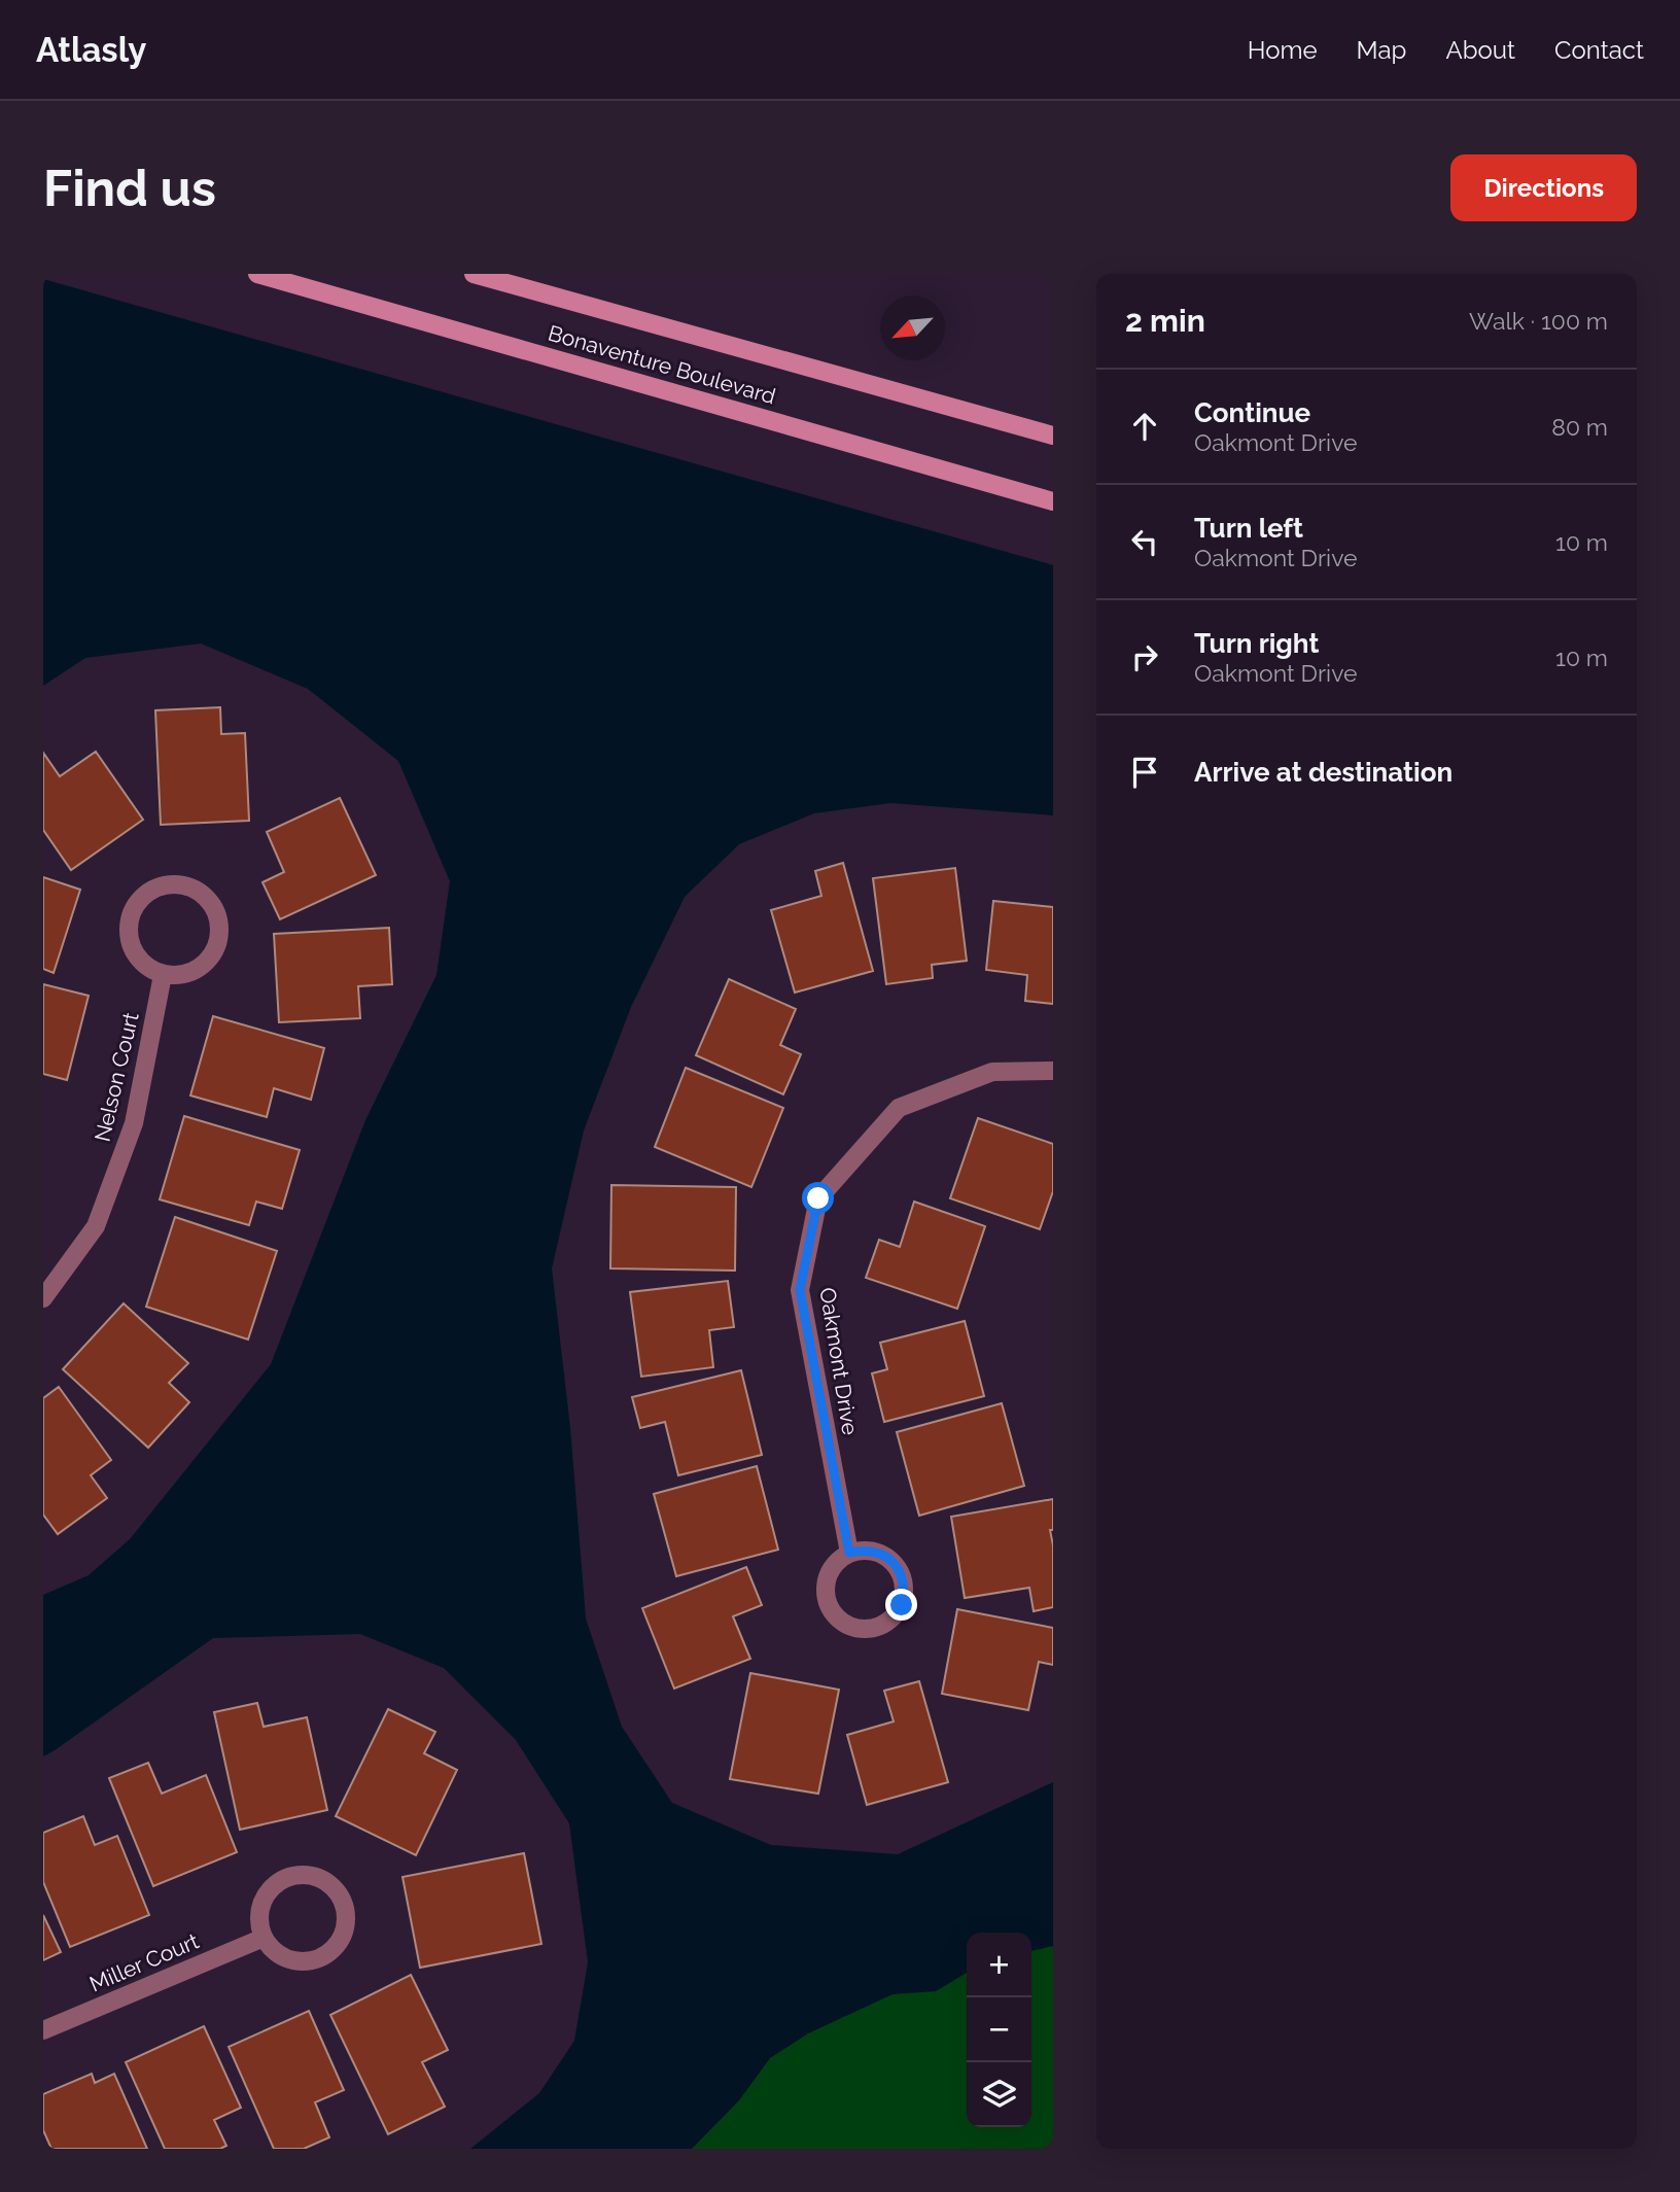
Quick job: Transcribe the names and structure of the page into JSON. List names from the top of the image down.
{
  "streets": {
    "main road": ["Bonaventure Boulevard"],
    "street": ["Nelson Court", "Oakmont Drive", "Miller Court"]
  },
  "north": "bottom left",
  "page": {
    "header": "Atlasly",
    "nav": [
      "Home",
      "Map",
      "About",
      "Contact"
    ],
    "buttons": "Directions",
    "title": "Find us",
    "heading": ["2 min", "Walk · 100 m"],
    "list": [
      ["Continue", "Oakmont Drive", "80 m"],
      ["Turn left", "Oakmont Drive", "10 m"],
      ["Turn right", "Oakmont Drive", "10 m"],
      "Arrive at destination"
    ],
    "map_buttons": ["+", "−"]
  }
}
